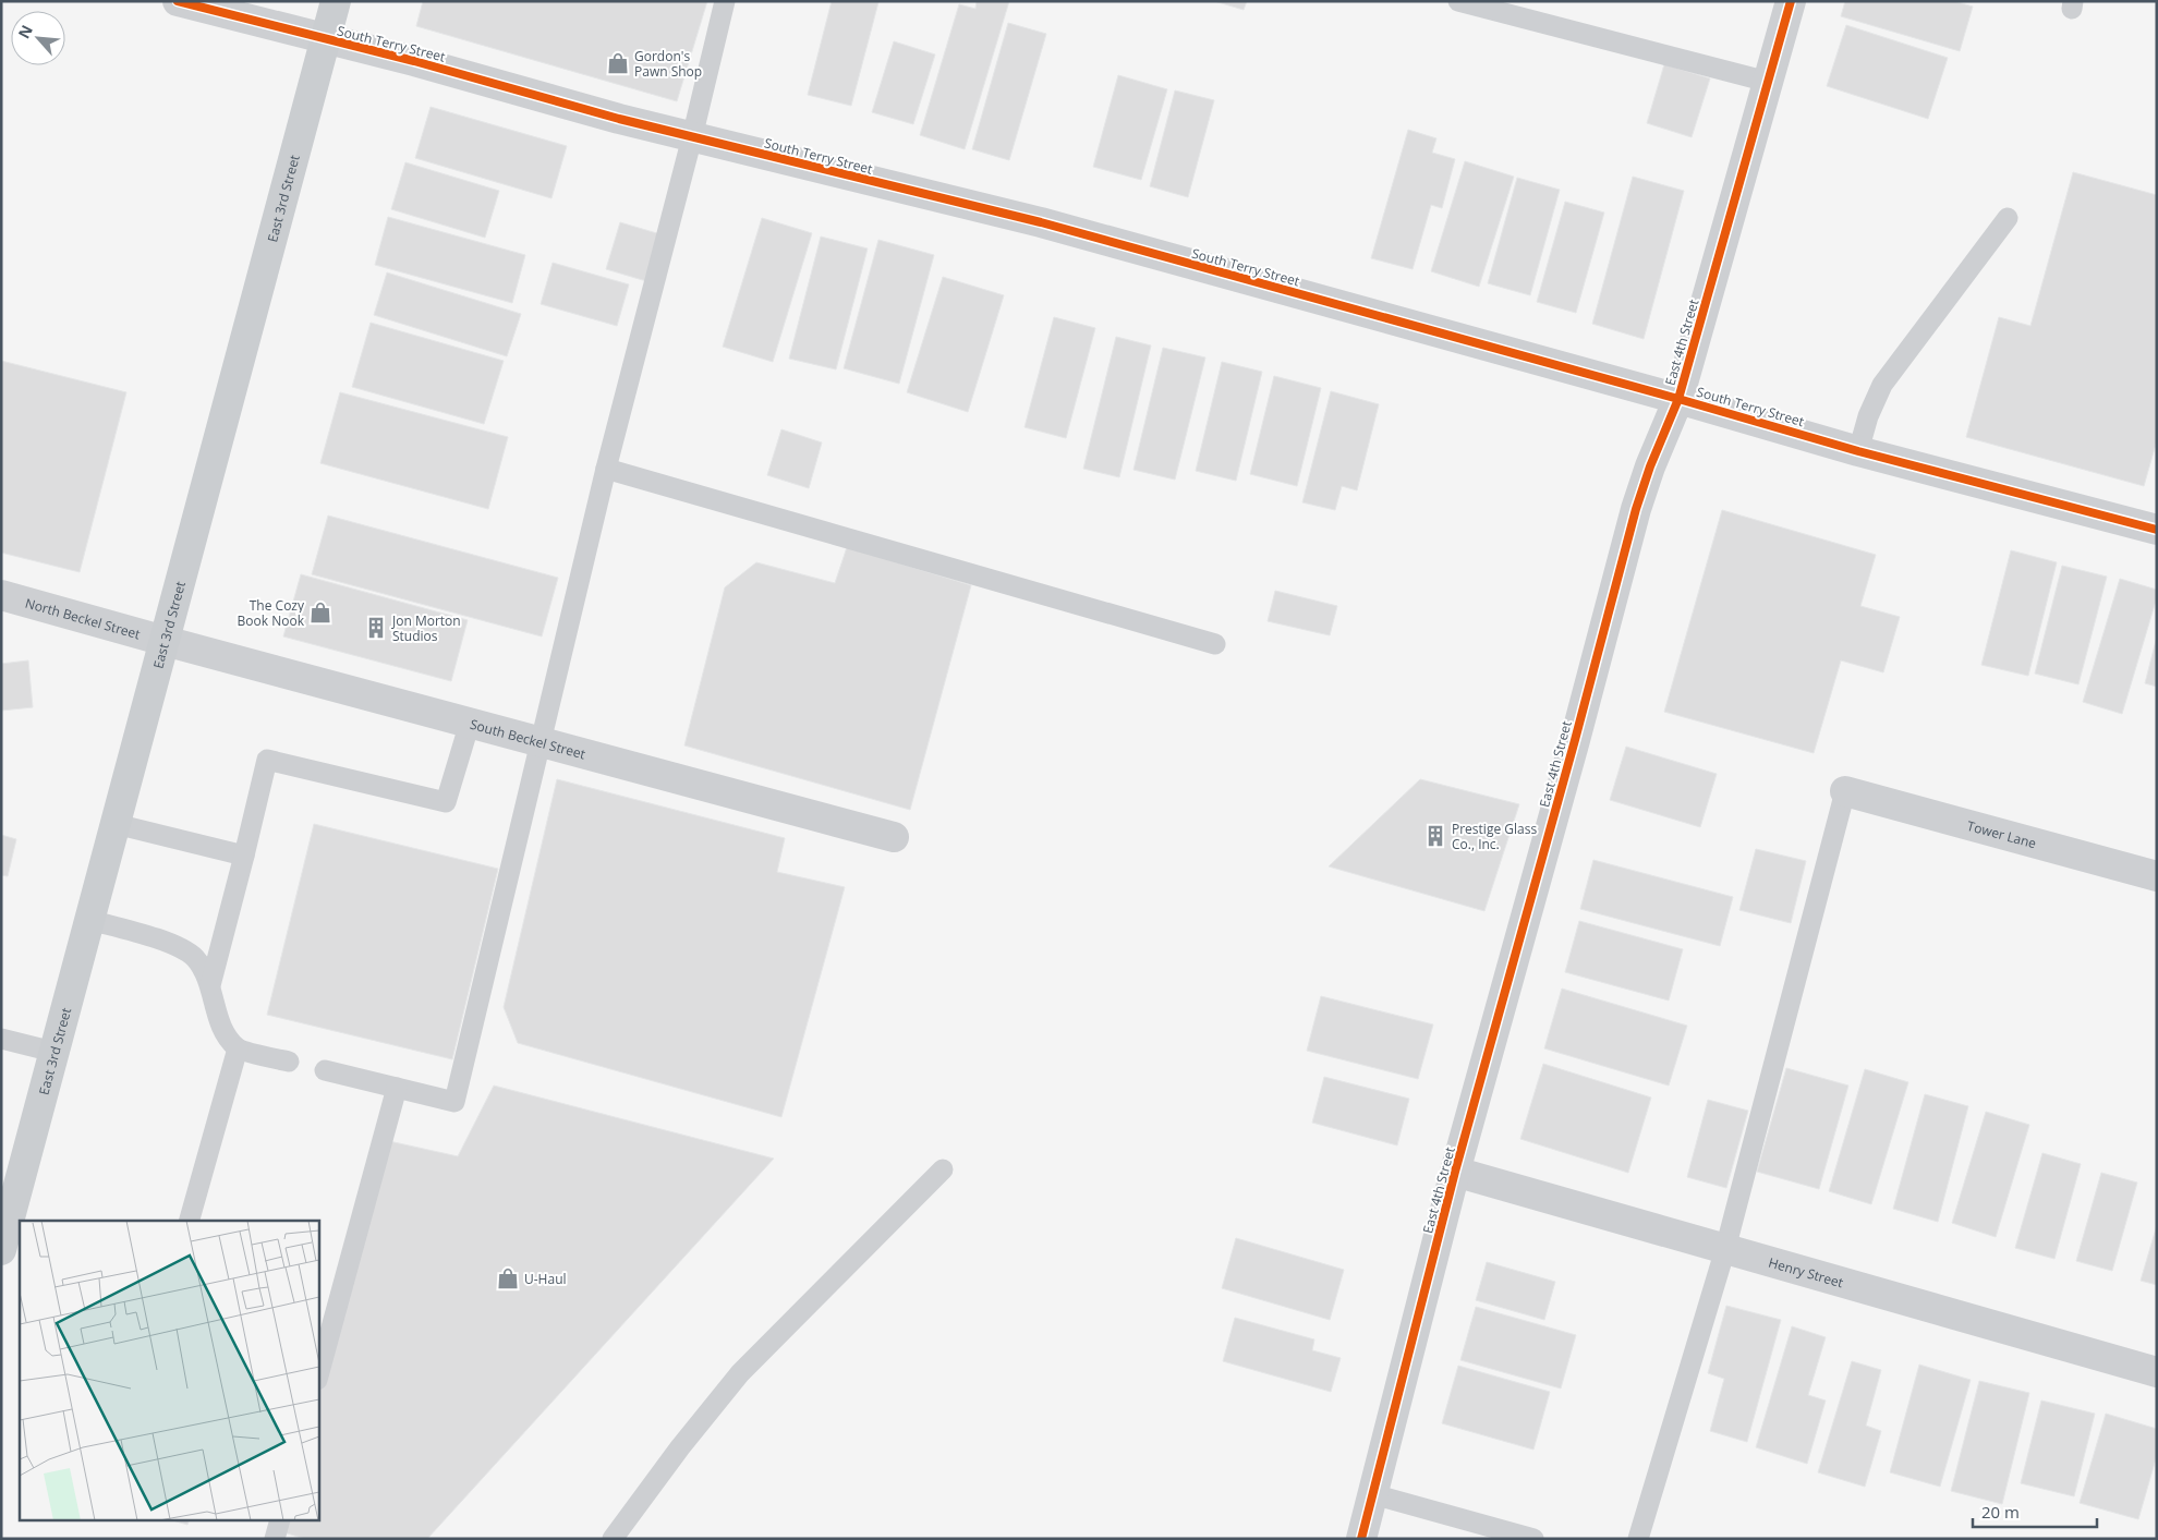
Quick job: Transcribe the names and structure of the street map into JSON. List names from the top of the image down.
{
  "streets": {
    "main road": ["East 3rd Street"],
    "street": [
      "South Terry Street",
      "East 4th Street",
      "North Beckel Street",
      "South Beckel Street",
      "Tower Lane",
      "Henry Street"
    ]
  },
  "crossings": [
    ["South Terry Street", "East 3rd Street"],
    ["South Terry Street", "East 4th Street"],
    ["East 3rd Street", "North Beckel Street"],
    ["East 3rd Street", "South Beckel Street"],
    ["East 4th Street", "Henry Street"],
    ["North Beckel Street", "South Beckel Street"]
  ],
  "places": {
    "shop": ["Gordon's Pawn Shop", "The Cozy Book Nook", "U-Haul"],
    "building": ["Jon Morton Studios", "Prestige Glass Co., Inc."]
  },
  "scale_bar": "20 m",
  "north": "top left"
}
